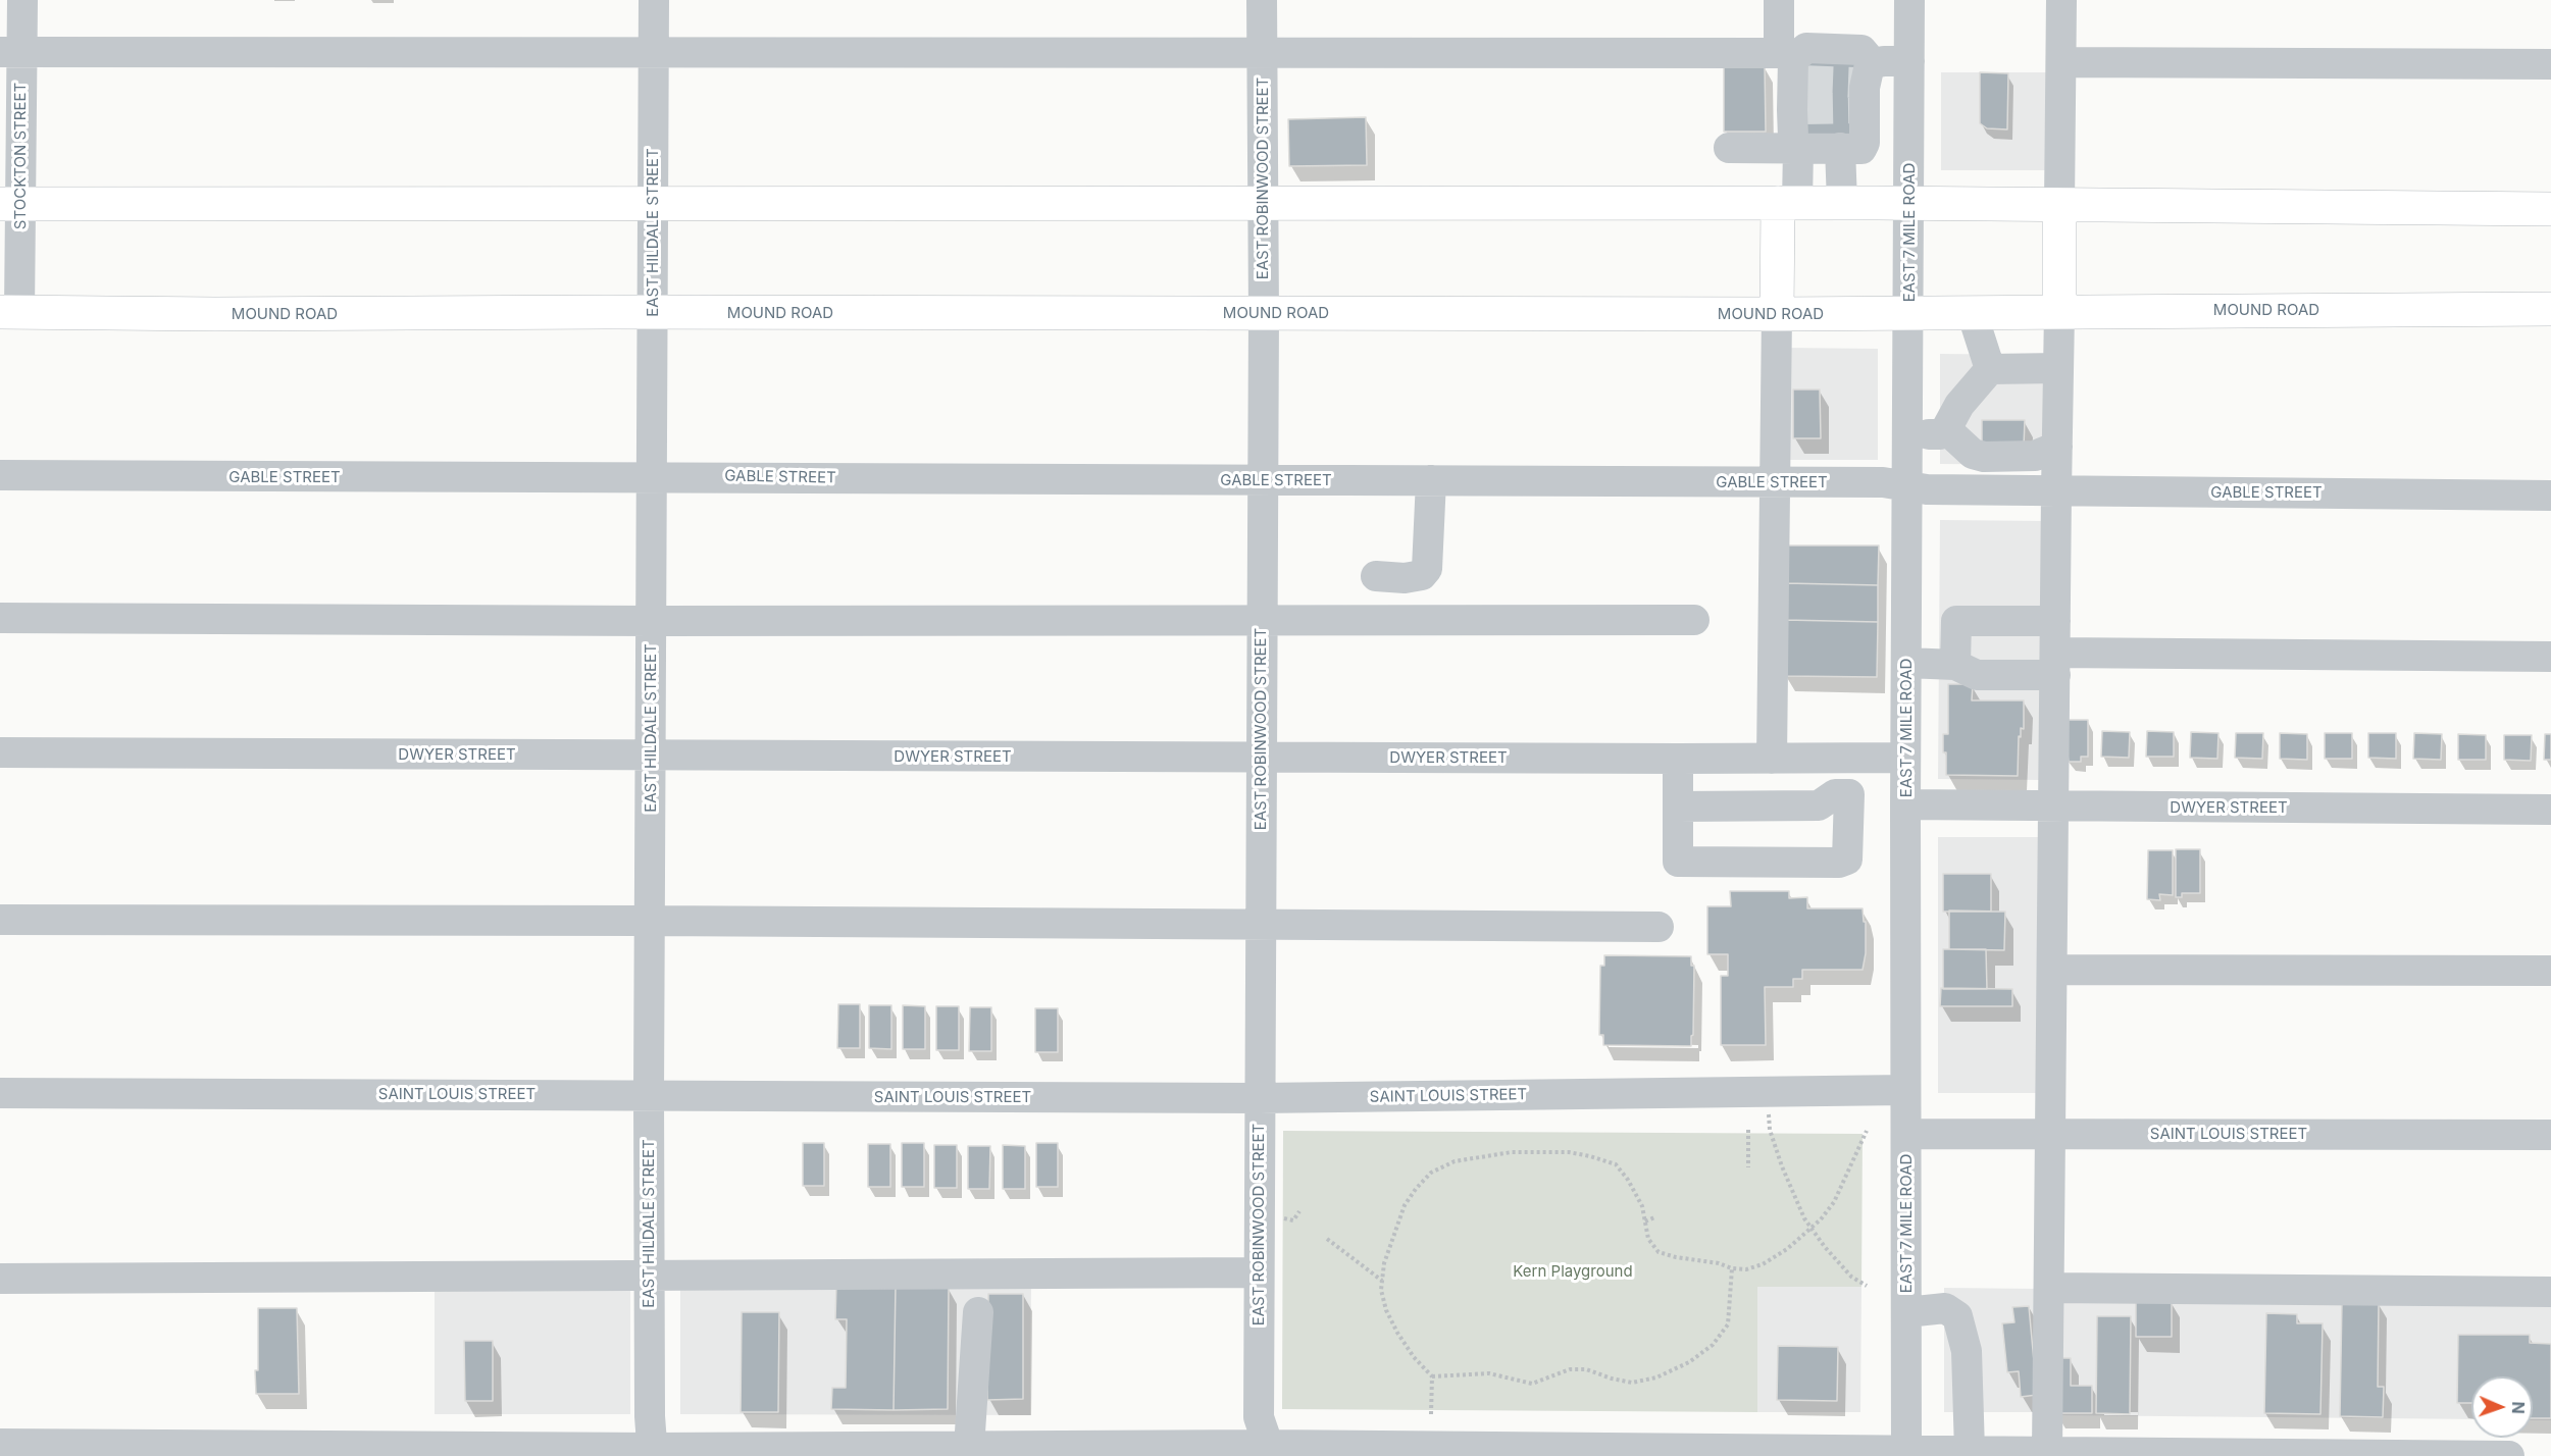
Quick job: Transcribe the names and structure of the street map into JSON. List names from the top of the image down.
{
  "streets": {
    "main road": ["MOUND ROAD"],
    "street": [
      "STOCKTON STREET",
      "EAST ROBINWOOD STREET",
      "EAST HILDALE STREET",
      "EAST 7 MILE ROAD",
      "GABLE STREET",
      "DWYER STREET",
      "SAINT LOUIS STREET"
    ]
  },
  "crossings": [
    ["STOCKTON STREET", "MOUND ROAD"],
    ["EAST ROBINWOOD STREET", "MOUND ROAD"],
    ["EAST ROBINWOOD STREET", "GABLE STREET"],
    ["EAST ROBINWOOD STREET", "DWYER STREET"],
    ["EAST ROBINWOOD STREET", "SAINT LOUIS STREET"],
    ["EAST HILDALE STREET", "MOUND ROAD"],
    ["EAST HILDALE STREET", "GABLE STREET"],
    ["EAST HILDALE STREET", "DWYER STREET"],
    ["EAST HILDALE STREET", "SAINT LOUIS STREET"],
    ["EAST 7 MILE ROAD", "MOUND ROAD"],
    ["EAST 7 MILE ROAD", "GABLE STREET"],
    ["EAST 7 MILE ROAD", "DWYER STREET"],
    ["EAST 7 MILE ROAD", "SAINT LOUIS STREET"]
  ],
  "parks": ["Kern Playground"],
  "north": "right"
}
